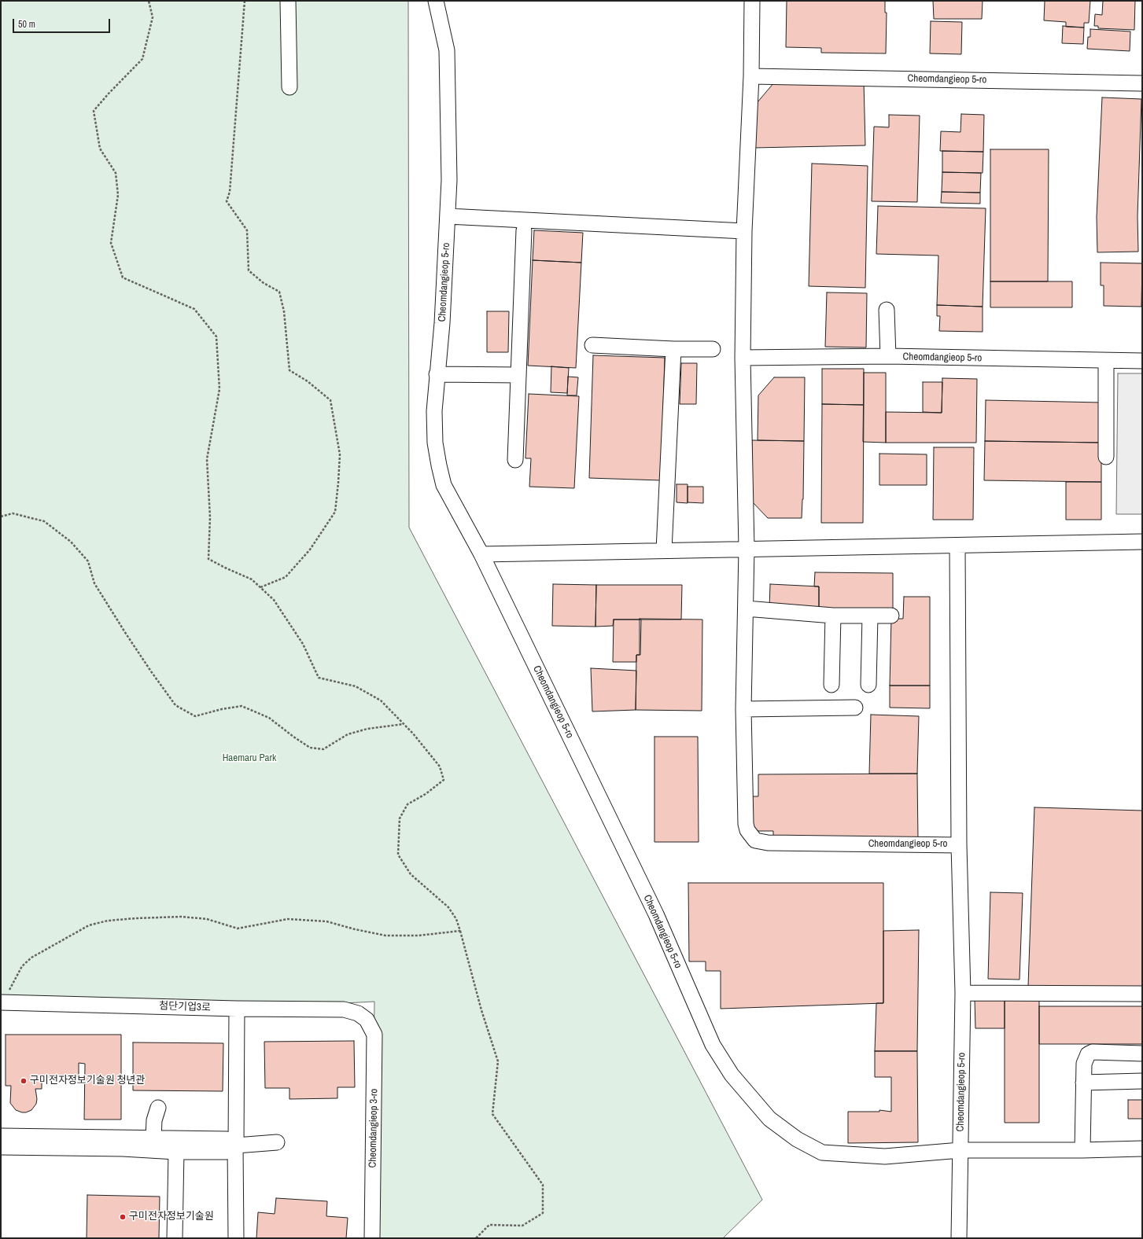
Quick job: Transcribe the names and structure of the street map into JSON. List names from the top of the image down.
{
  "streets": {
    "street": ["Cheomdangieop 5-ro", "첨단기업3로", "Cheomdangieop 3-ro"]
  },
  "crossings": [
    ["첨단기업3로", "Cheomdangieop 3-ro"]
  ],
  "parks": ["Haemaru Park"],
  "places": ["구미전자정보기술원 청년관", "구미전자정보기술원"],
  "scale_bar": "50 m"
}
